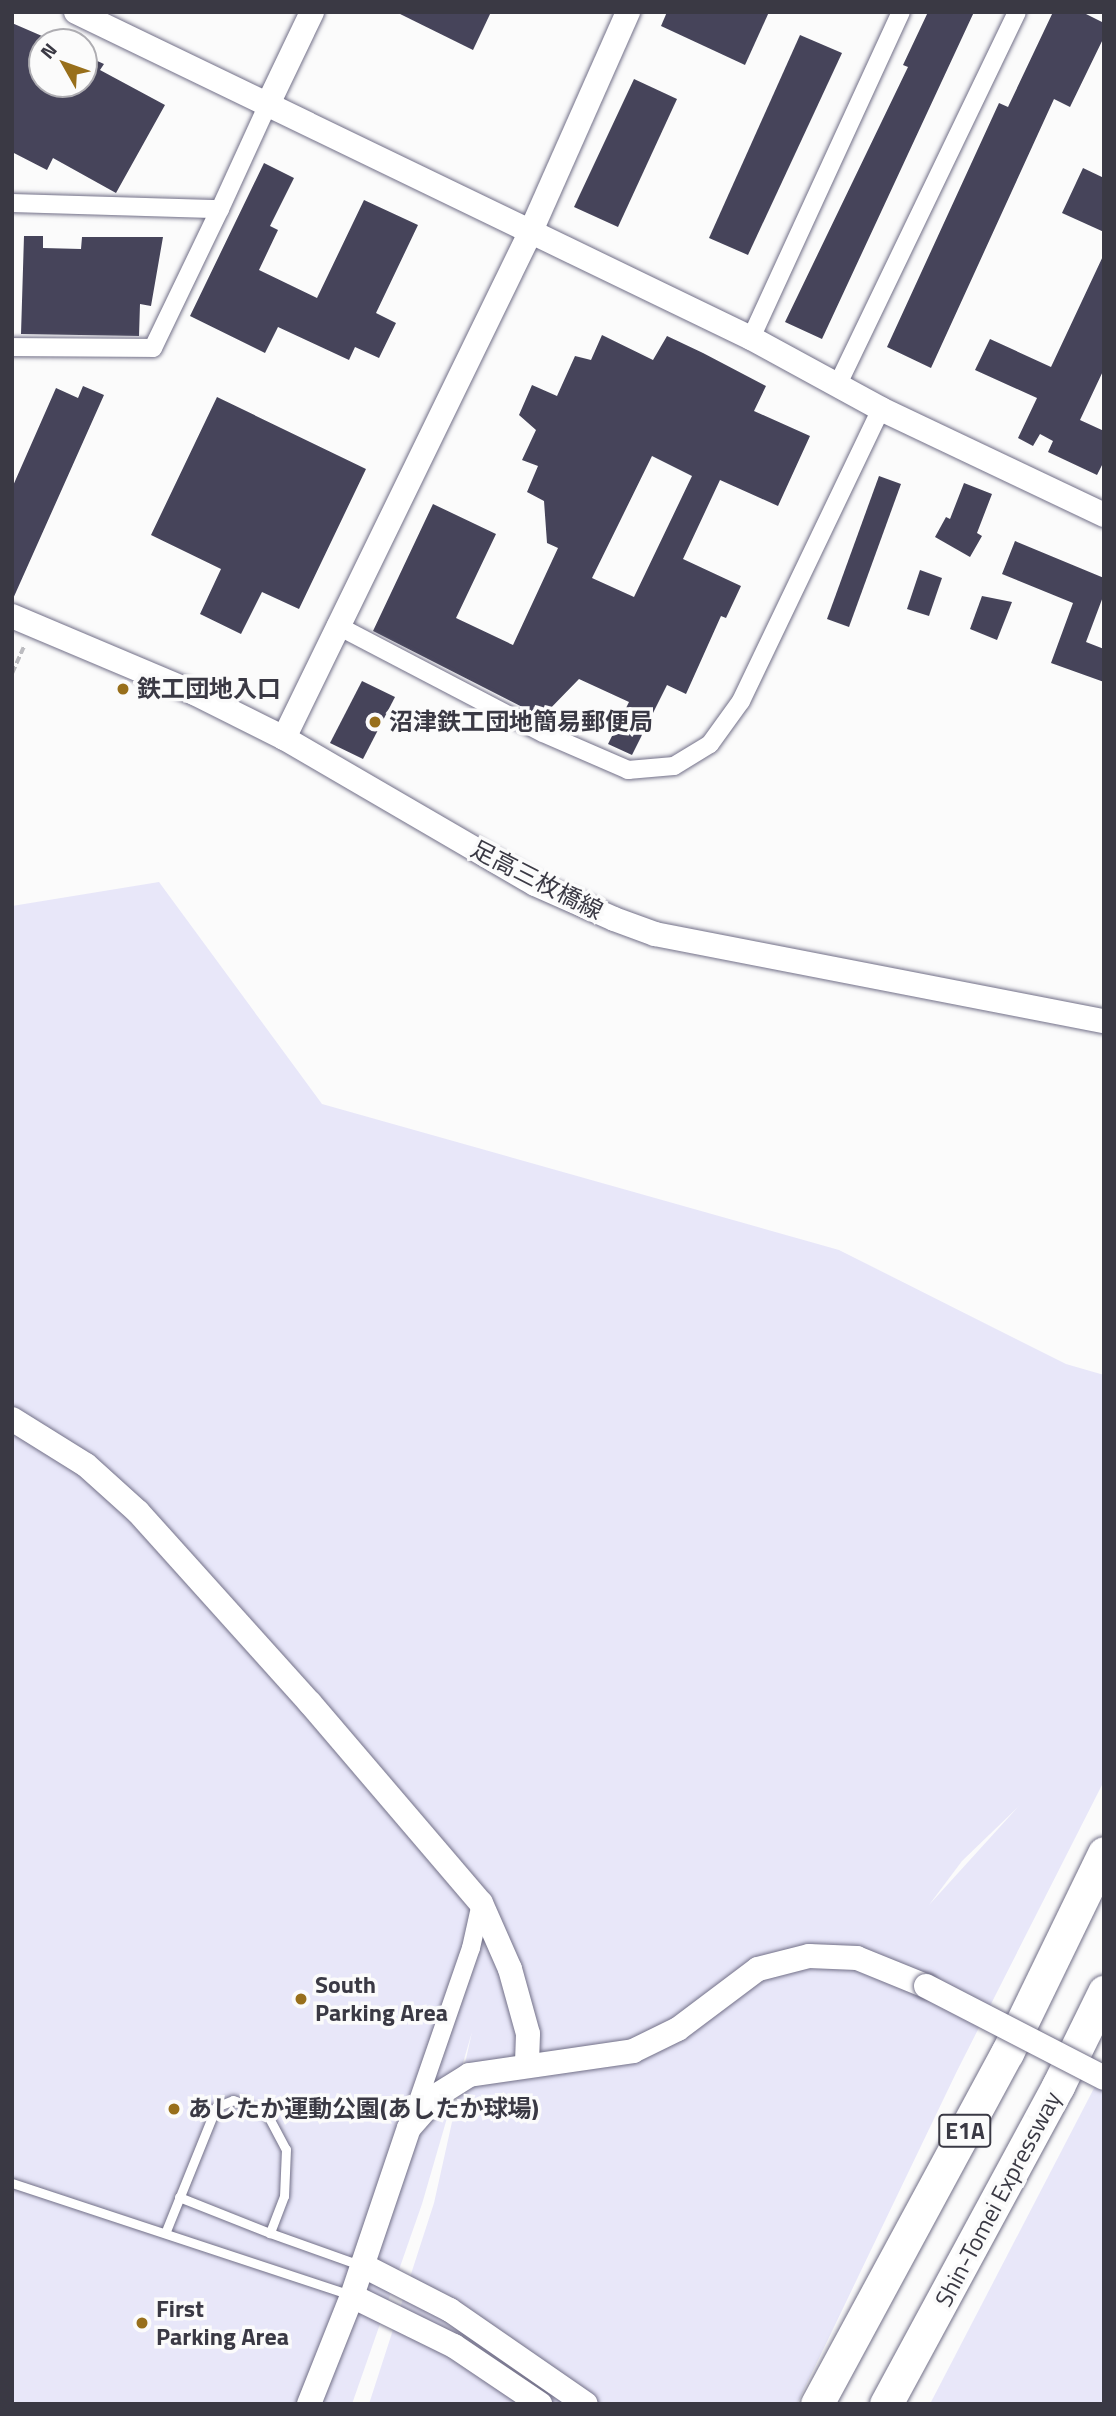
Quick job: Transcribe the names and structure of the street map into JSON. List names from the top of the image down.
{
  "streets": {
    "highway": ["E1A", "Shin-Tomei Expressway"],
    "street": ["足高三枚橋線"]
  },
  "places": [
    "鉄工団地入口",
    "沼津鉄工団地簡易郵便局",
    "South Parking Area",
    "あしたか運動公園(あしたか球場)",
    "First Parking Area"
  ],
  "north": "top left"
}
